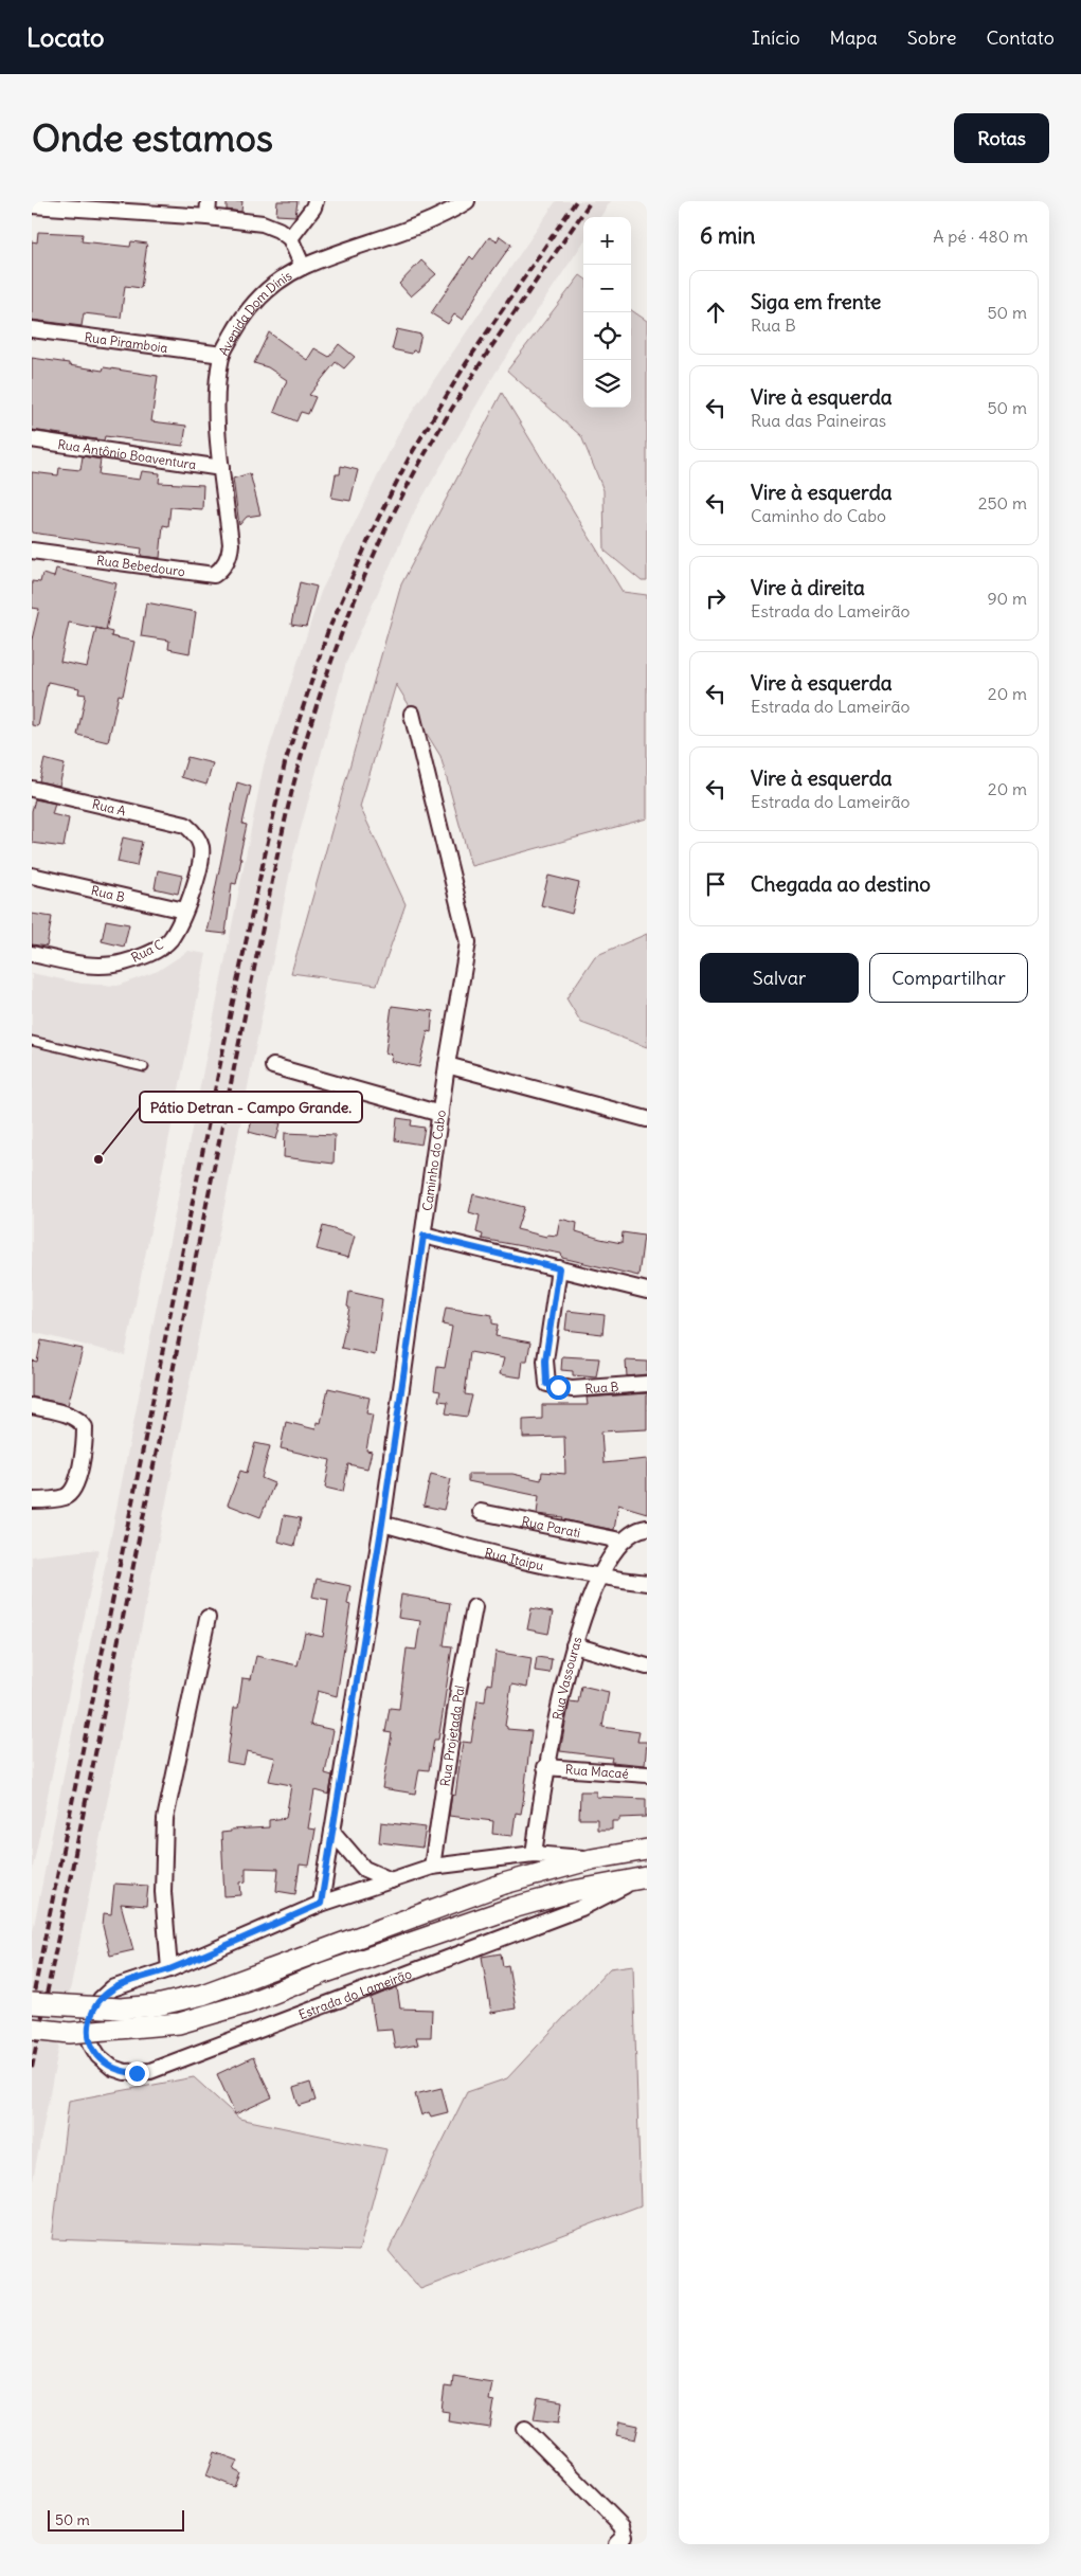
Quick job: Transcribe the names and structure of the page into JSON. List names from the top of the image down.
{
  "streets": {
    "main road": ["Estrada do Lameirão"],
    "street": [
      "Avenida Dom Dinis",
      "Rua Piramboia",
      "Rua Antônio Boaventura",
      "Rua Bebedouro",
      "Rua A",
      "Rua B",
      "Rua C",
      "Caminho do Cabo",
      "Rua Parati",
      "Rua Itaipu",
      "Rua Vassouras",
      "Rua Projetada Pal",
      "Rua Macaé"
    ]
  },
  "crossings": [
    ["Avenida Dom Dinis", "Rua Piramboia"],
    ["Avenida Dom Dinis", "Rua Antônio Boaventura"],
    ["Avenida Dom Dinis", "Rua Bebedouro"],
    ["Rua A", "Rua C"],
    ["Rua B", "Rua C"],
    ["Caminho do Cabo", "Rua Itaipu"],
    ["Caminho do Cabo", "Estrada do Lameirão"],
    ["Rua Parati", "Rua Vassouras"],
    ["Rua Itaipu", "Rua Vassouras"],
    ["Rua Vassouras", "Rua Macaé"],
    ["Rua Vassouras", "Estrada do Lameirão"],
    ["Rua Projetada Pal", "Estrada do Lameirão"]
  ],
  "places": ["Pátio Detran - Campo Grande."],
  "scale_bar": "50 m",
  "page": {
    "header": "Locato",
    "nav": [
      "Início",
      "Mapa",
      "Sobre",
      "Contato"
    ],
    "buttons": [
      "Rotas",
      ["Salvar", "Compartilhar"]
    ],
    "title": "Onde estamos",
    "heading": ["6 min", "A pé · 480 m"],
    "map_buttons": ["+", "−"],
    "list": [
      ["Siga em frente", "Rua B", "50 m"],
      ["Vire à esquerda", "Rua das Paineiras", "50 m"],
      ["Vire à esquerda", "Caminho do Cabo", "250 m"],
      ["Vire à direita", "Estrada do Lameirão", "90 m"],
      ["Vire à esquerda", "Estrada do Lameirão", "20 m"],
      ["Vire à esquerda", "Estrada do Lameirão", "20 m"],
      "Chegada ao destino"
    ],
    "scale": "50 m"
  }
}
